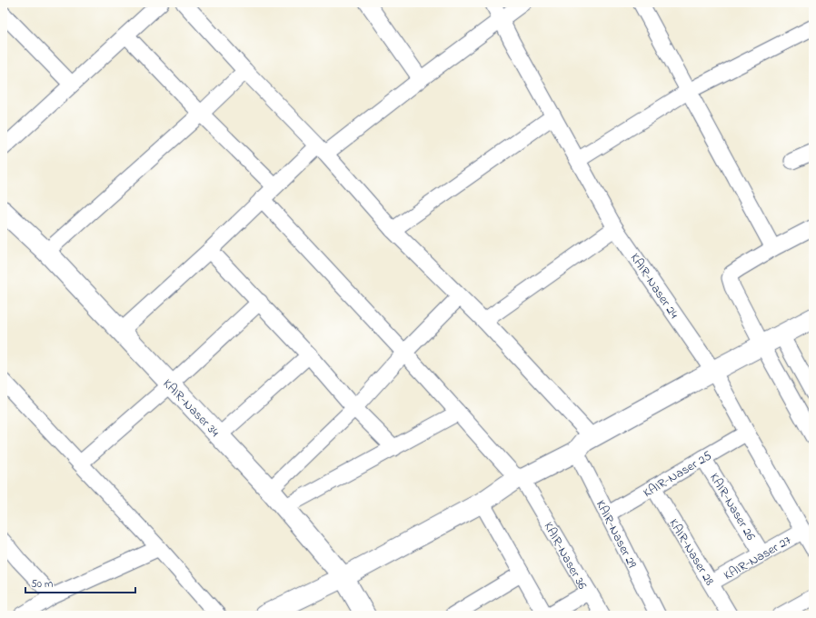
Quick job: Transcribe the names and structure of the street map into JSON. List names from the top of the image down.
{
  "streets": {
    "street": [
      "KAIR-Naser 24",
      "KAIR-Naser 34",
      "KAIR-Naser 25",
      "KAIR-Naser 26",
      "KAIR-Naser 29",
      "KAIR-Naser 28",
      "KAIR-Naser 36",
      "KAIR-Naser 27"
    ]
  },
  "crossings": [
    ["KAIR-Naser 24", "KAIR-Naser 25"],
    ["KAIR-Naser 24", "KAIR-Naser 27"],
    ["KAIR-Naser 25", "KAIR-Naser 26"],
    ["KAIR-Naser 25", "KAIR-Naser 29"],
    ["KAIR-Naser 25", "KAIR-Naser 28"],
    ["KAIR-Naser 26", "KAIR-Naser 27"],
    ["KAIR-Naser 28", "KAIR-Naser 27"]
  ],
  "scale_bar": "50 m"
}
